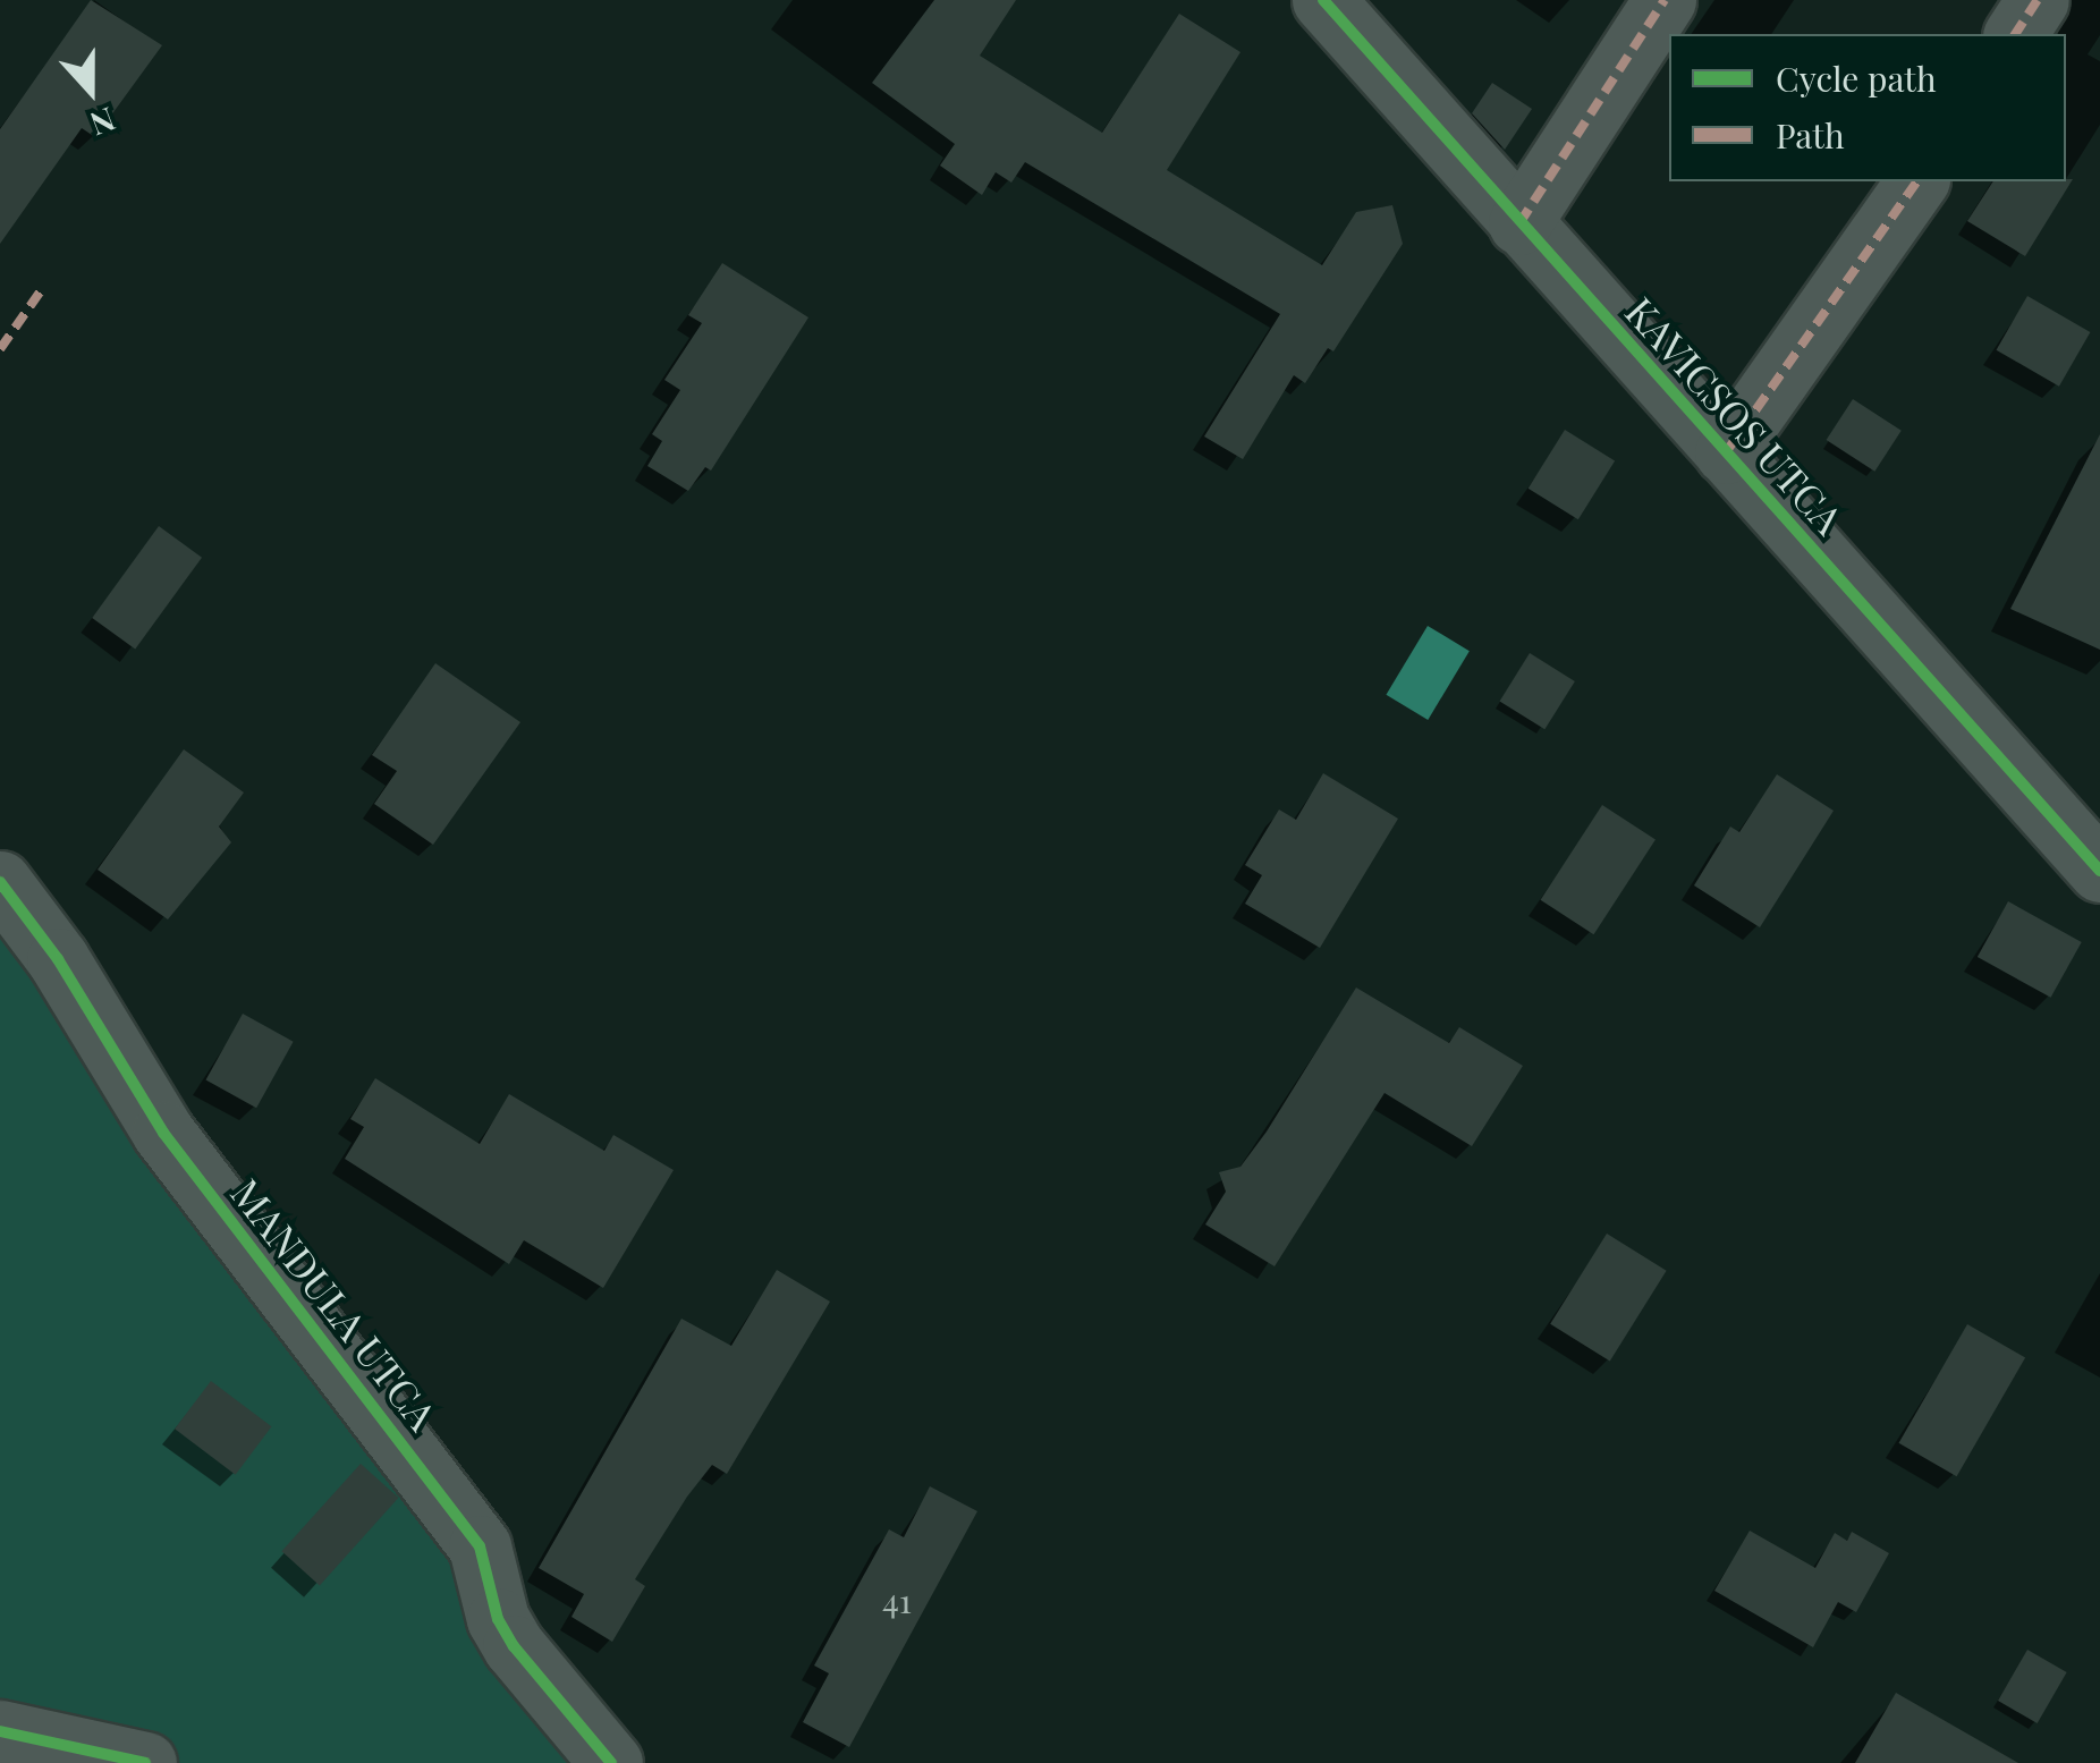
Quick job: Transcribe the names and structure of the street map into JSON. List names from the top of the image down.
{
  "streets": {
    "street": ["KAVICSOS UTCA", "MANDULA UTCA"]
  },
  "house_numbers": ["41"],
  "legend": ["Cycle path", "Path"],
  "north": "bottom"
}
